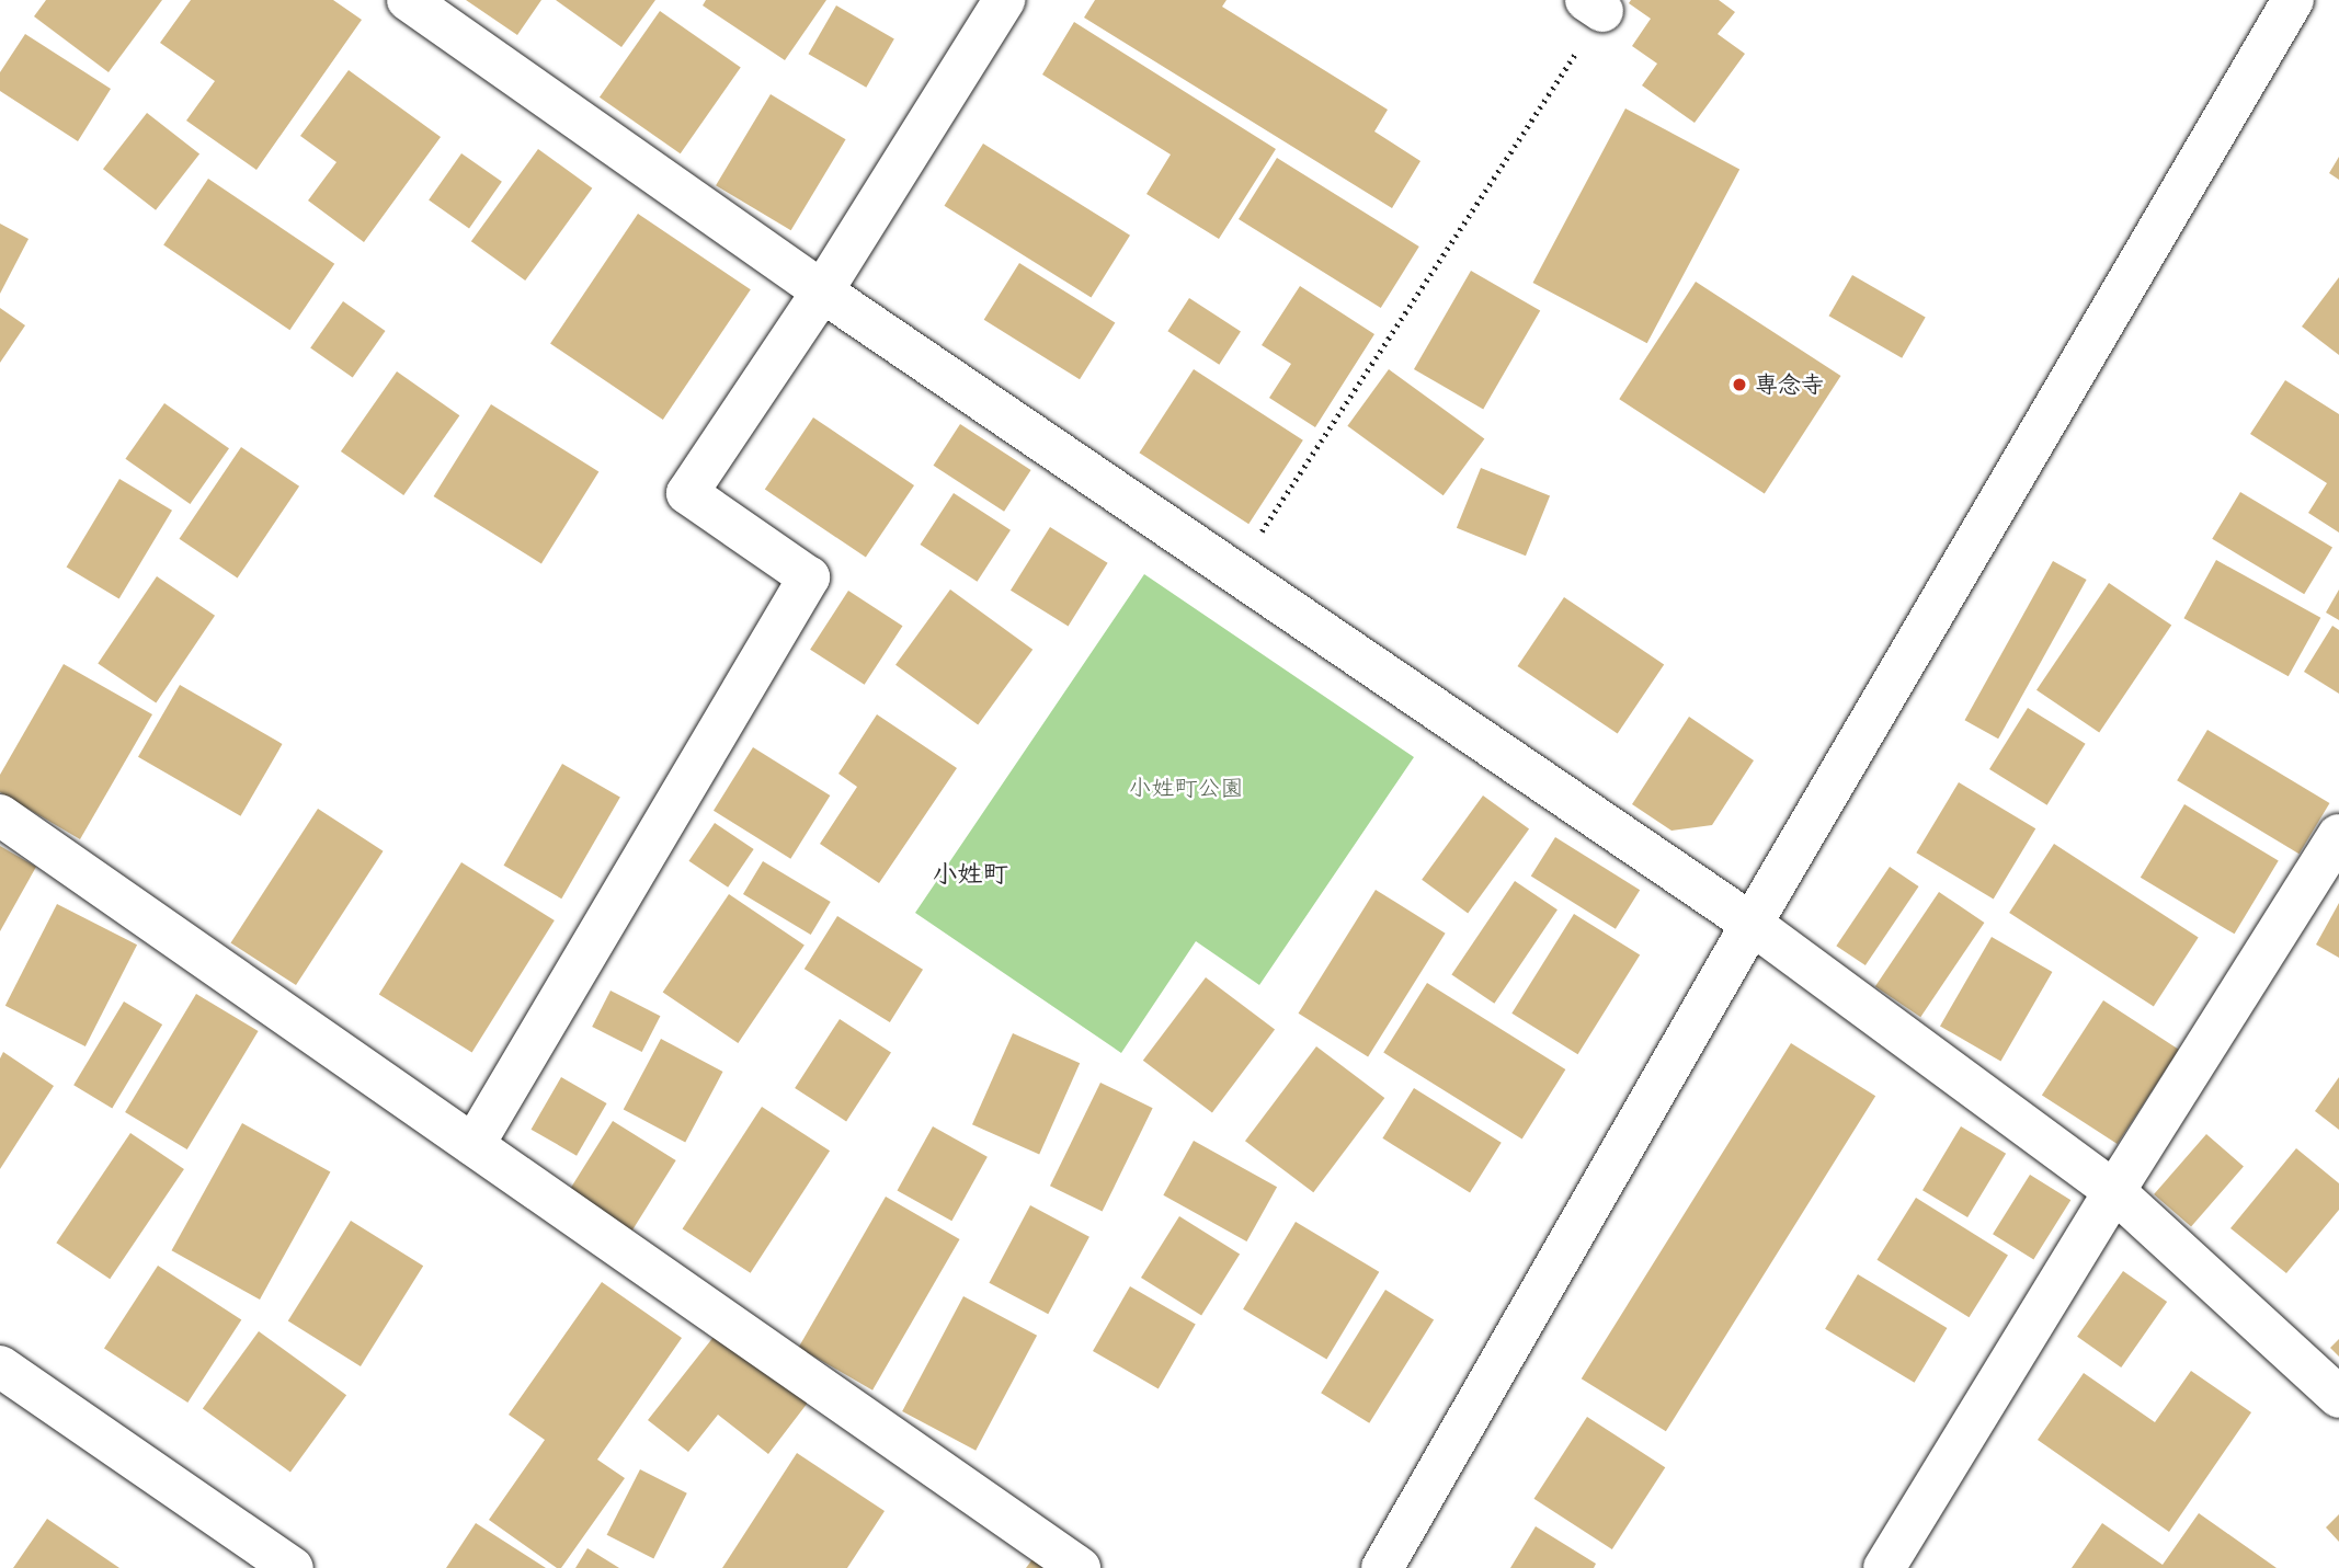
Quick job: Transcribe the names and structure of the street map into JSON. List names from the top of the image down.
{
  "districts": ["小姓町"],
  "parks": ["小姓町公園"],
  "places": ["専念寺"]
}
